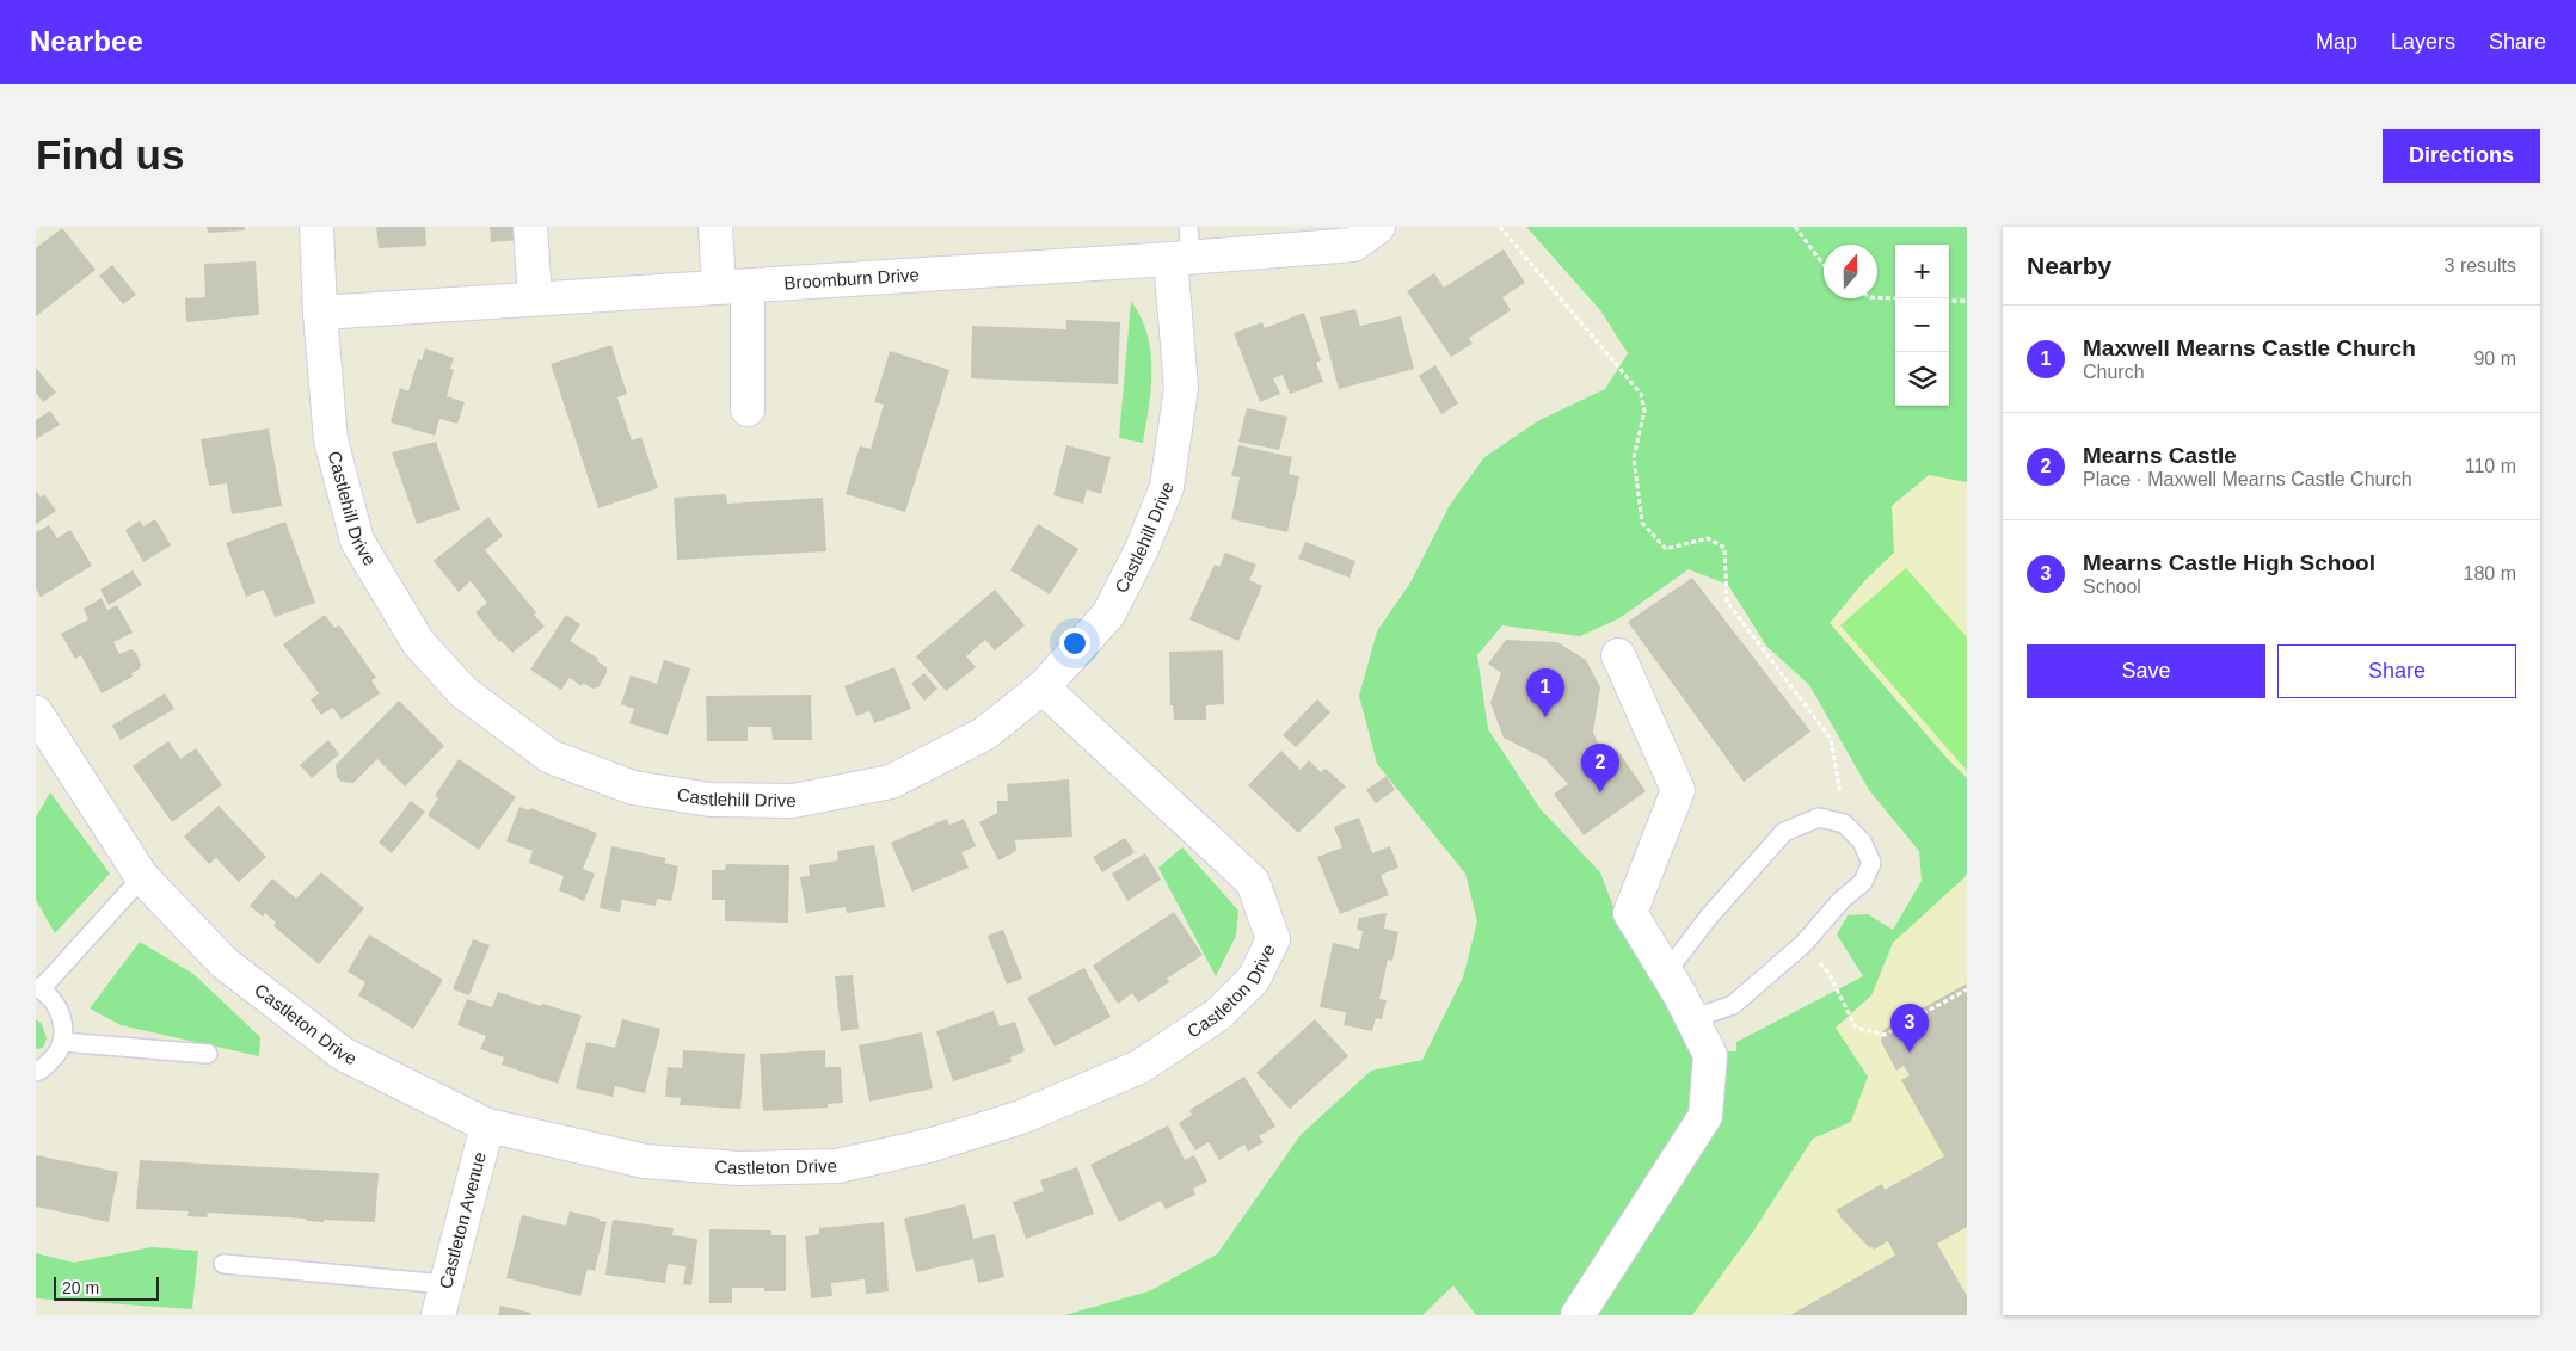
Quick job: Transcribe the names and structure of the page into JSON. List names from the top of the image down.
{
  "streets": {
    "street": [
      "Broomburn Drive",
      "Castlehill Drive",
      "Castleton Drive",
      "Castleton Avenue"
    ]
  },
  "crossings": [
    ["Broomburn Drive", "Castlehill Drive"],
    ["Castlehill Drive", "Castleton Drive"],
    ["Castleton Drive", "Castleton Avenue"]
  ],
  "scale_bar": "20 m",
  "north": "top",
  "page": {
    "header": "Nearbee",
    "nav": ["Map", "Layers", "Share"],
    "buttons": [
      "Directions",
      ["Save", "Share"]
    ],
    "title": "Find us",
    "heading": ["Nearby", "3 results"],
    "map_buttons": ["+", "−"],
    "list": [
      {
        "mark": "1",
        "name": "Maxwell Mearns Castle Church",
        "note": "Church",
        "value": "90 m"
      },
      {
        "mark": "2",
        "name": "Mearns Castle",
        "note": "Place · Maxwell Mearns Castle Church",
        "value": "110 m"
      },
      {
        "mark": "3",
        "name": "Mearns Castle High School",
        "note": "School",
        "value": "180 m"
      }
    ],
    "pins": ["1", "2", "3"],
    "scale": "20 m"
  }
}
